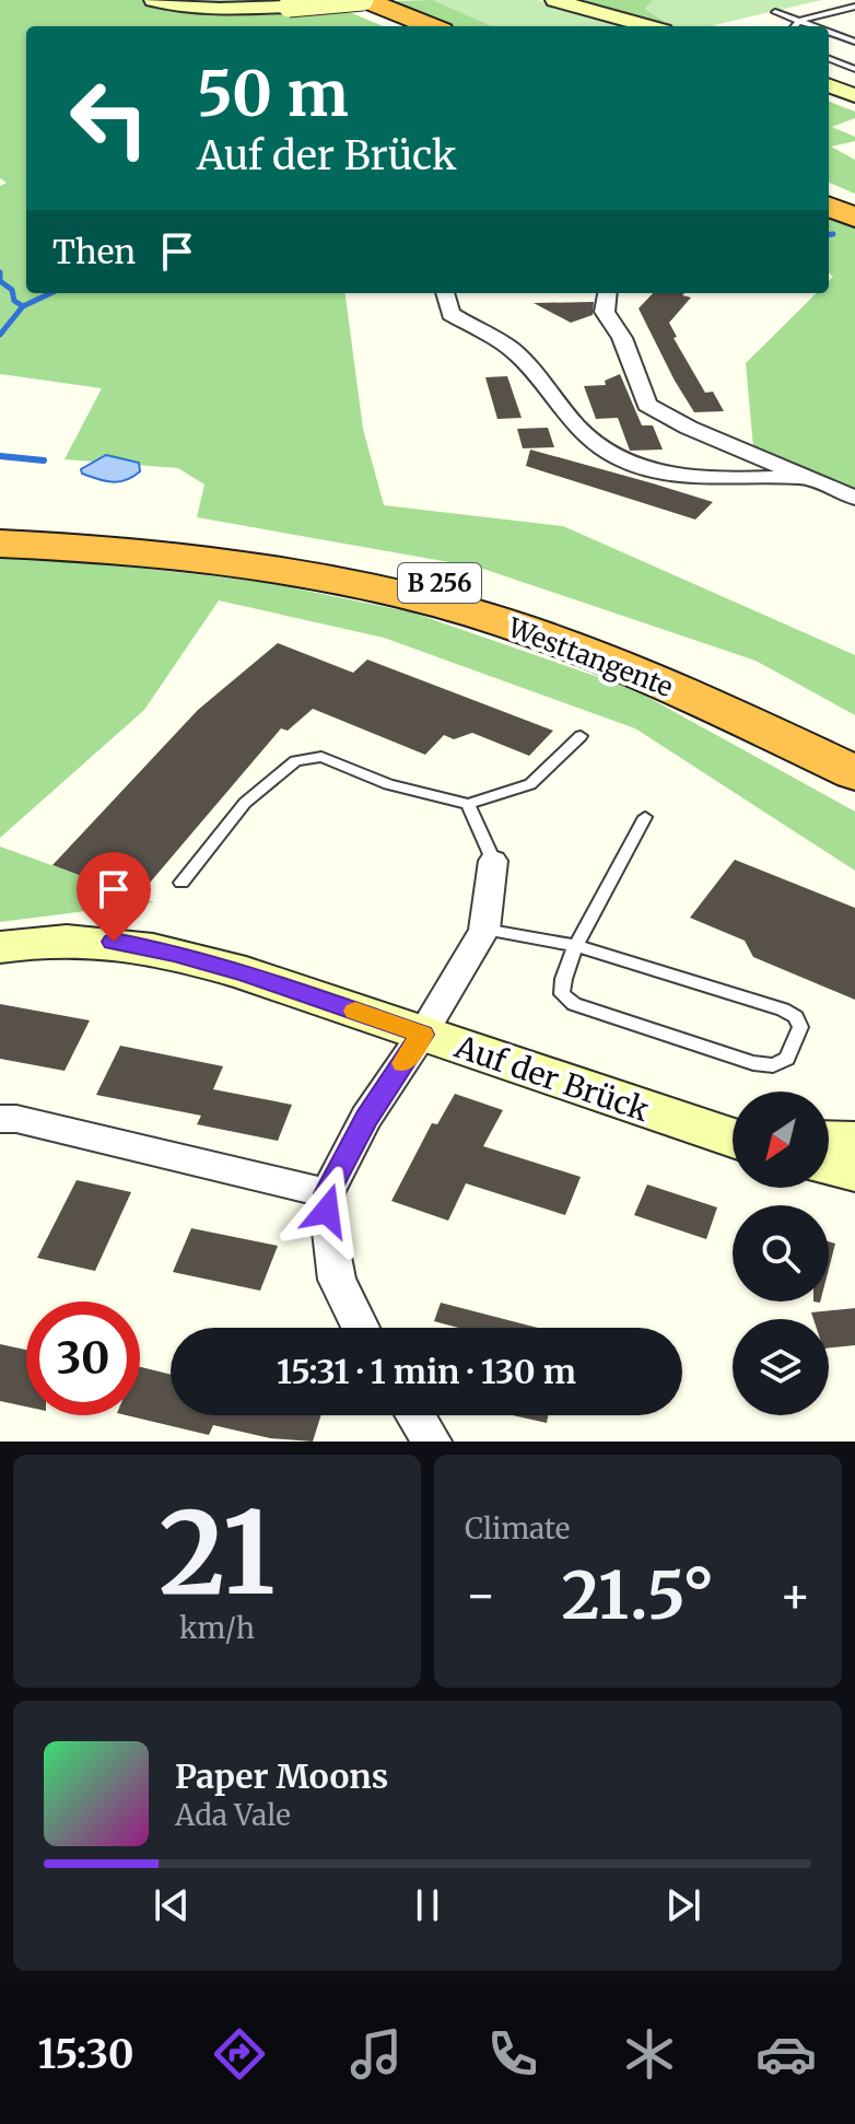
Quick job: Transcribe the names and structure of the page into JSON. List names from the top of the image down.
{
  "streets": {
    "highway": ["B 256", "Westtangente"],
    "main road": ["Auf der Brück"]
  },
  "north": "bottom left",
  "page": {
    "turn": ["50 m", "Auf der Brück"],
    "then": "Then",
    "limit": "30",
    "trip": "15:31 · 1 min · 130 m",
    "tile": [
      ["21", "km/h"],
      "Climate"
    ],
    "heat": ["−", "21.5°", "+"],
    "song": ["Paper Moons", "Ada Vale"],
    "tabs": "15:30"
  }
}
